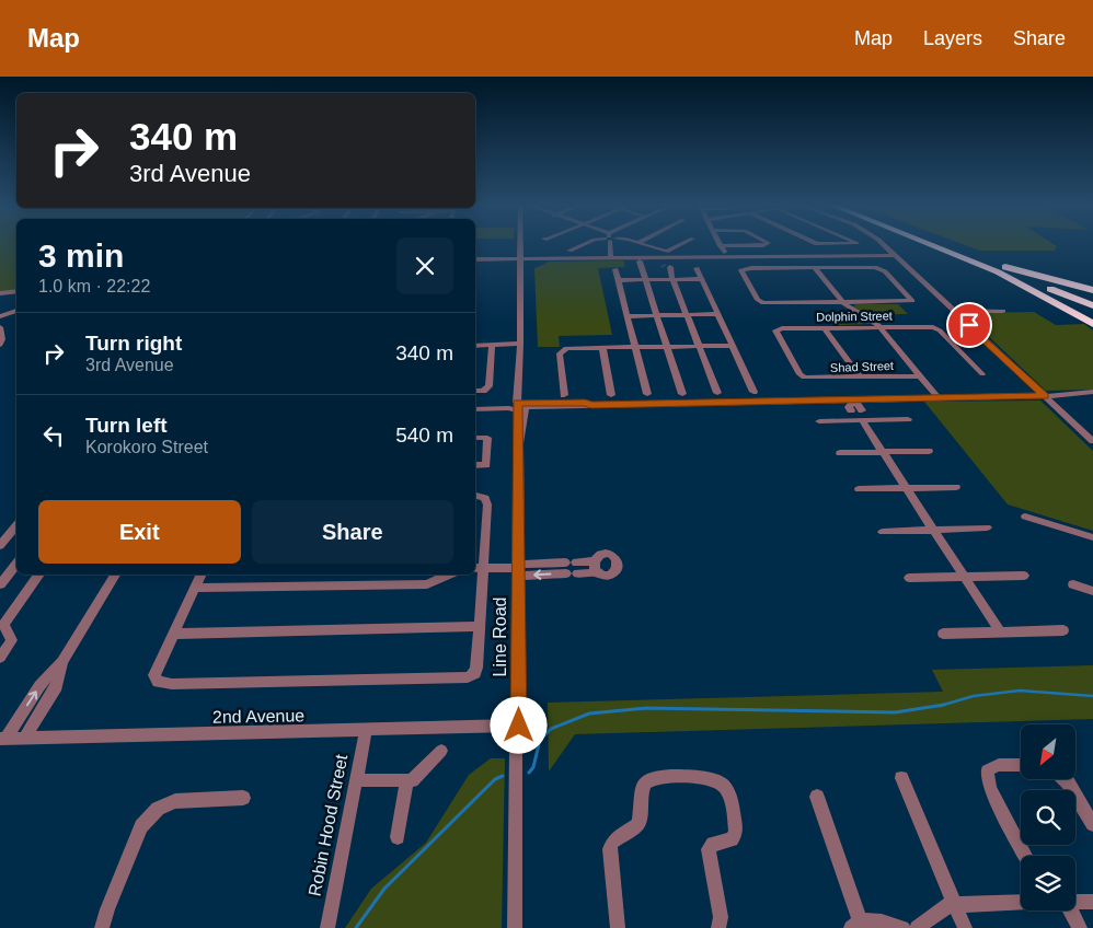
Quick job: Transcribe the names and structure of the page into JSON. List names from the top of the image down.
{
  "streets": {
    "street": [
      "Dolphin Street",
      "Shad Street",
      "Line Road",
      "2nd Avenue",
      "Robin Hood Street"
    ]
  },
  "crossings": [
    ["Dolphin Street", "Shad Street"],
    ["Line Road", "2nd Avenue"],
    ["2nd Avenue", "Robin Hood Street"]
  ],
  "north": "bottom left",
  "page": {
    "header": "Map",
    "nav": ["Map", "Layers", "Share"],
    "turn": ["340 m", "3rd Avenue"],
    "heading": ["3 min", "1.0 km · 22:22"],
    "list": [
      {
        "name": "Turn right",
        "note": "3rd Avenue",
        "value": "340 m"
      },
      {
        "name": "Turn left",
        "note": "Korokoro Street",
        "value": "540 m"
      }
    ],
    "buttons": ["Exit", "Share"]
  }
}
